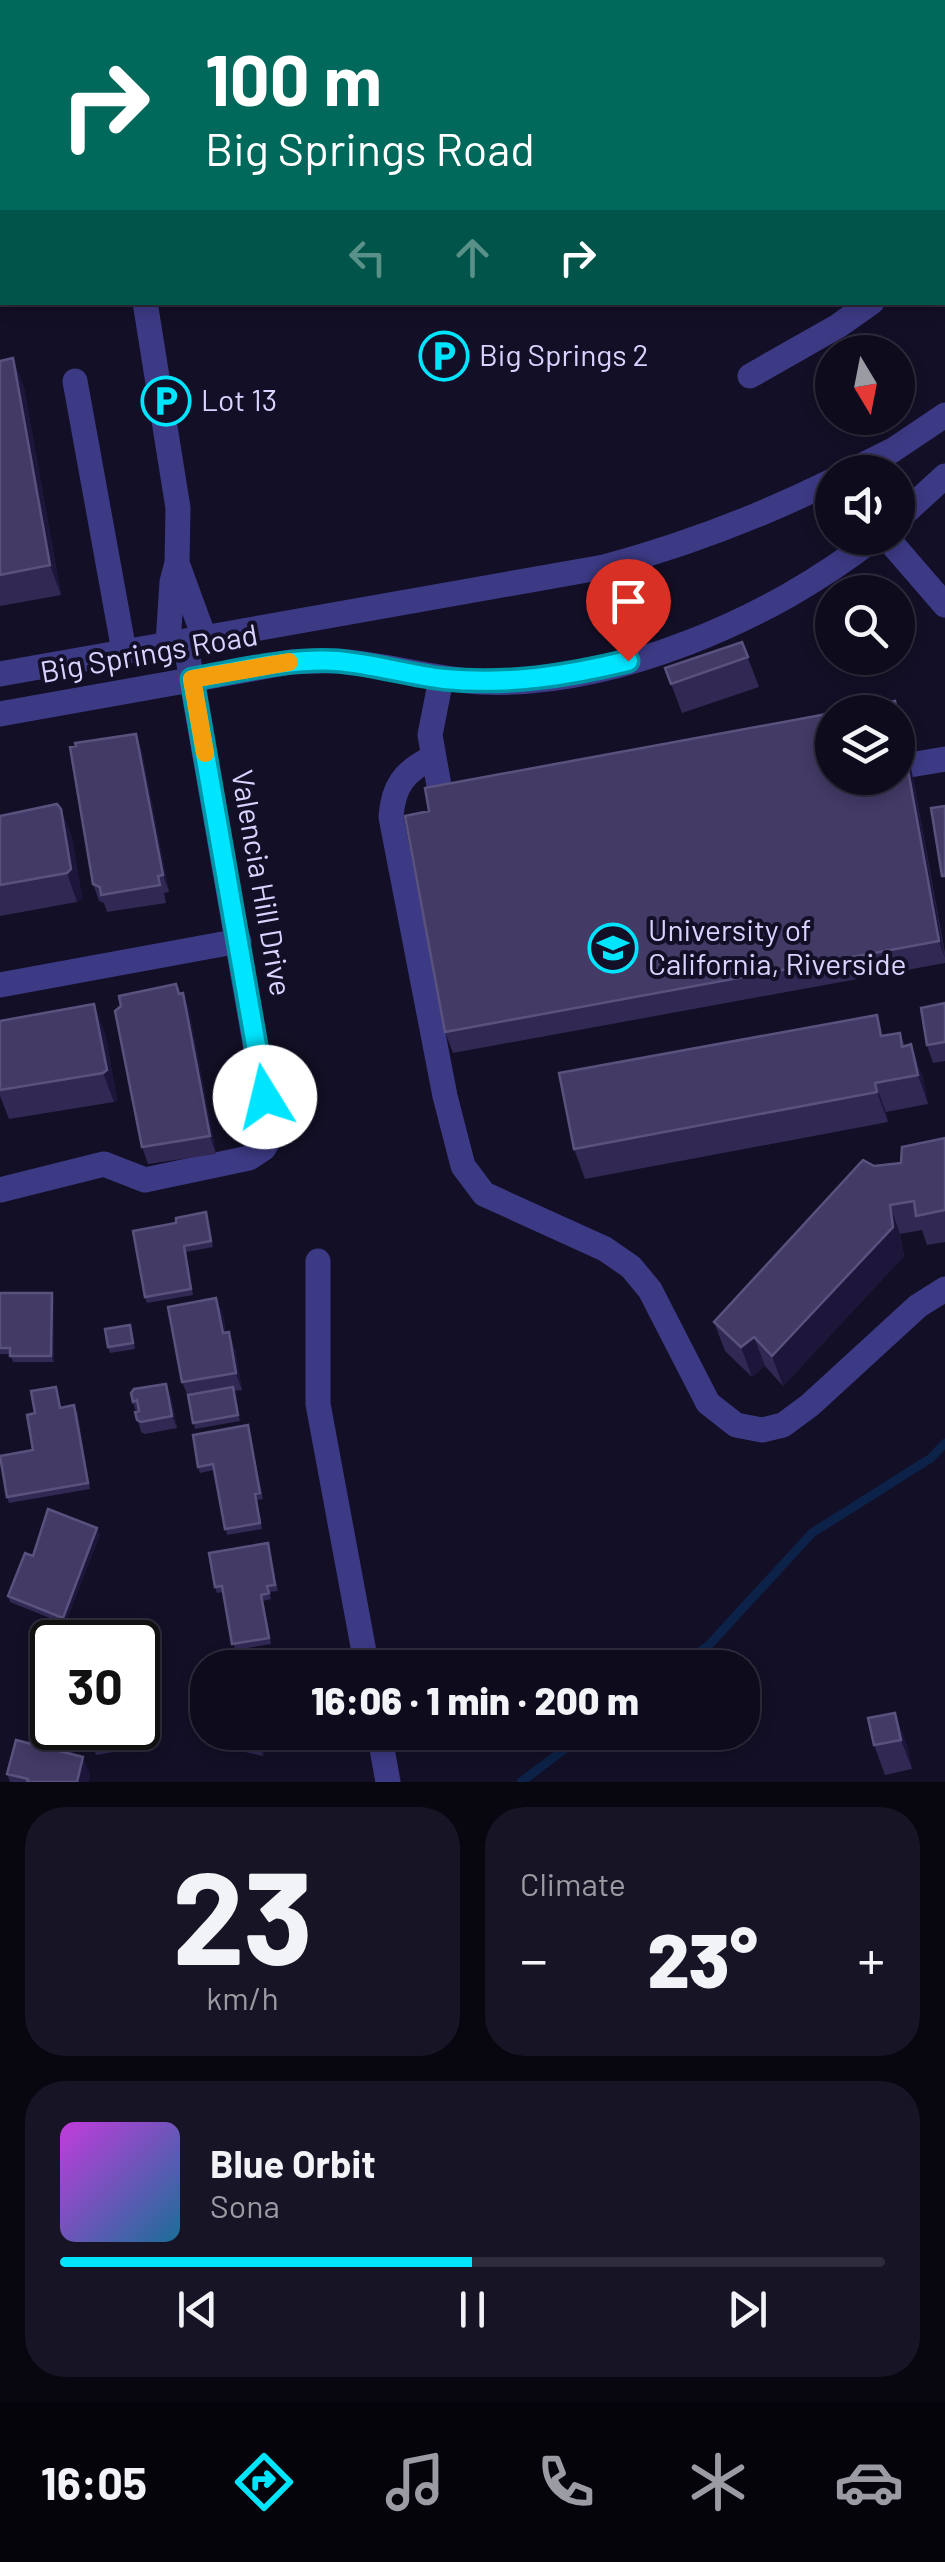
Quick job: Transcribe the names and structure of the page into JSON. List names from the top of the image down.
{
  "streets": {
    "street": ["Big Springs Road", "Valencia Hill Drive"]
  },
  "crossings": [
    ["Big Springs Road", "Valencia Hill Drive"]
  ],
  "places": {
    "parking": ["Big Springs 2", "Lot 13"],
    "school or university": ["University of California, Riverside"]
  },
  "north": "bottom",
  "page": {
    "turn": ["100 m", "Big Springs Road"],
    "limit": "30",
    "trip": "16:06 · 1 min · 200 m",
    "tile": [
      ["23", "km/h"],
      "Climate"
    ],
    "heat": ["−", "23°", "+"],
    "song": ["Blue Orbit", "Sona"],
    "tabs": "16:05"
  }
}
